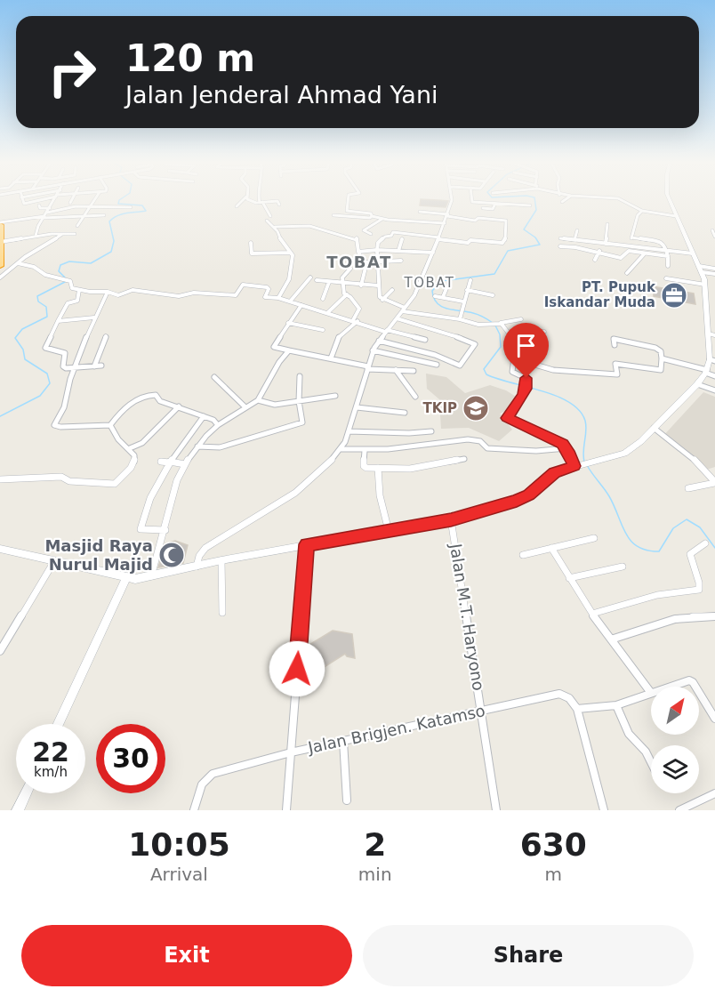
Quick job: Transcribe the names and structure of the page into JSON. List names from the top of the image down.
{
  "streets": {
    "street": ["Jalan M.T. Haryono", "Jalan Brigjen. Katamso"]
  },
  "crossings": [
    ["Jalan M.T. Haryono", "Jalan Brigjen. Katamso"]
  ],
  "districts": ["TOBAT", "TOBAT"],
  "places": {
    "office": ["PT. Pupuk Iskandar Muda"],
    "school or university": ["TKIP"],
    "mosque": ["Masjid Raya Nurul Majid"]
  },
  "north": "top right",
  "page": {
    "turn": ["120 m", "Jalan Jenderal Ahmad Yani"],
    "speed": "22 km/h",
    "limit": "30",
    "eta": [
      "10:05",
      "Arrival",
      "2",
      "min",
      "630",
      "m"
    ],
    "buttons": ["Exit", "Share"]
  }
}
